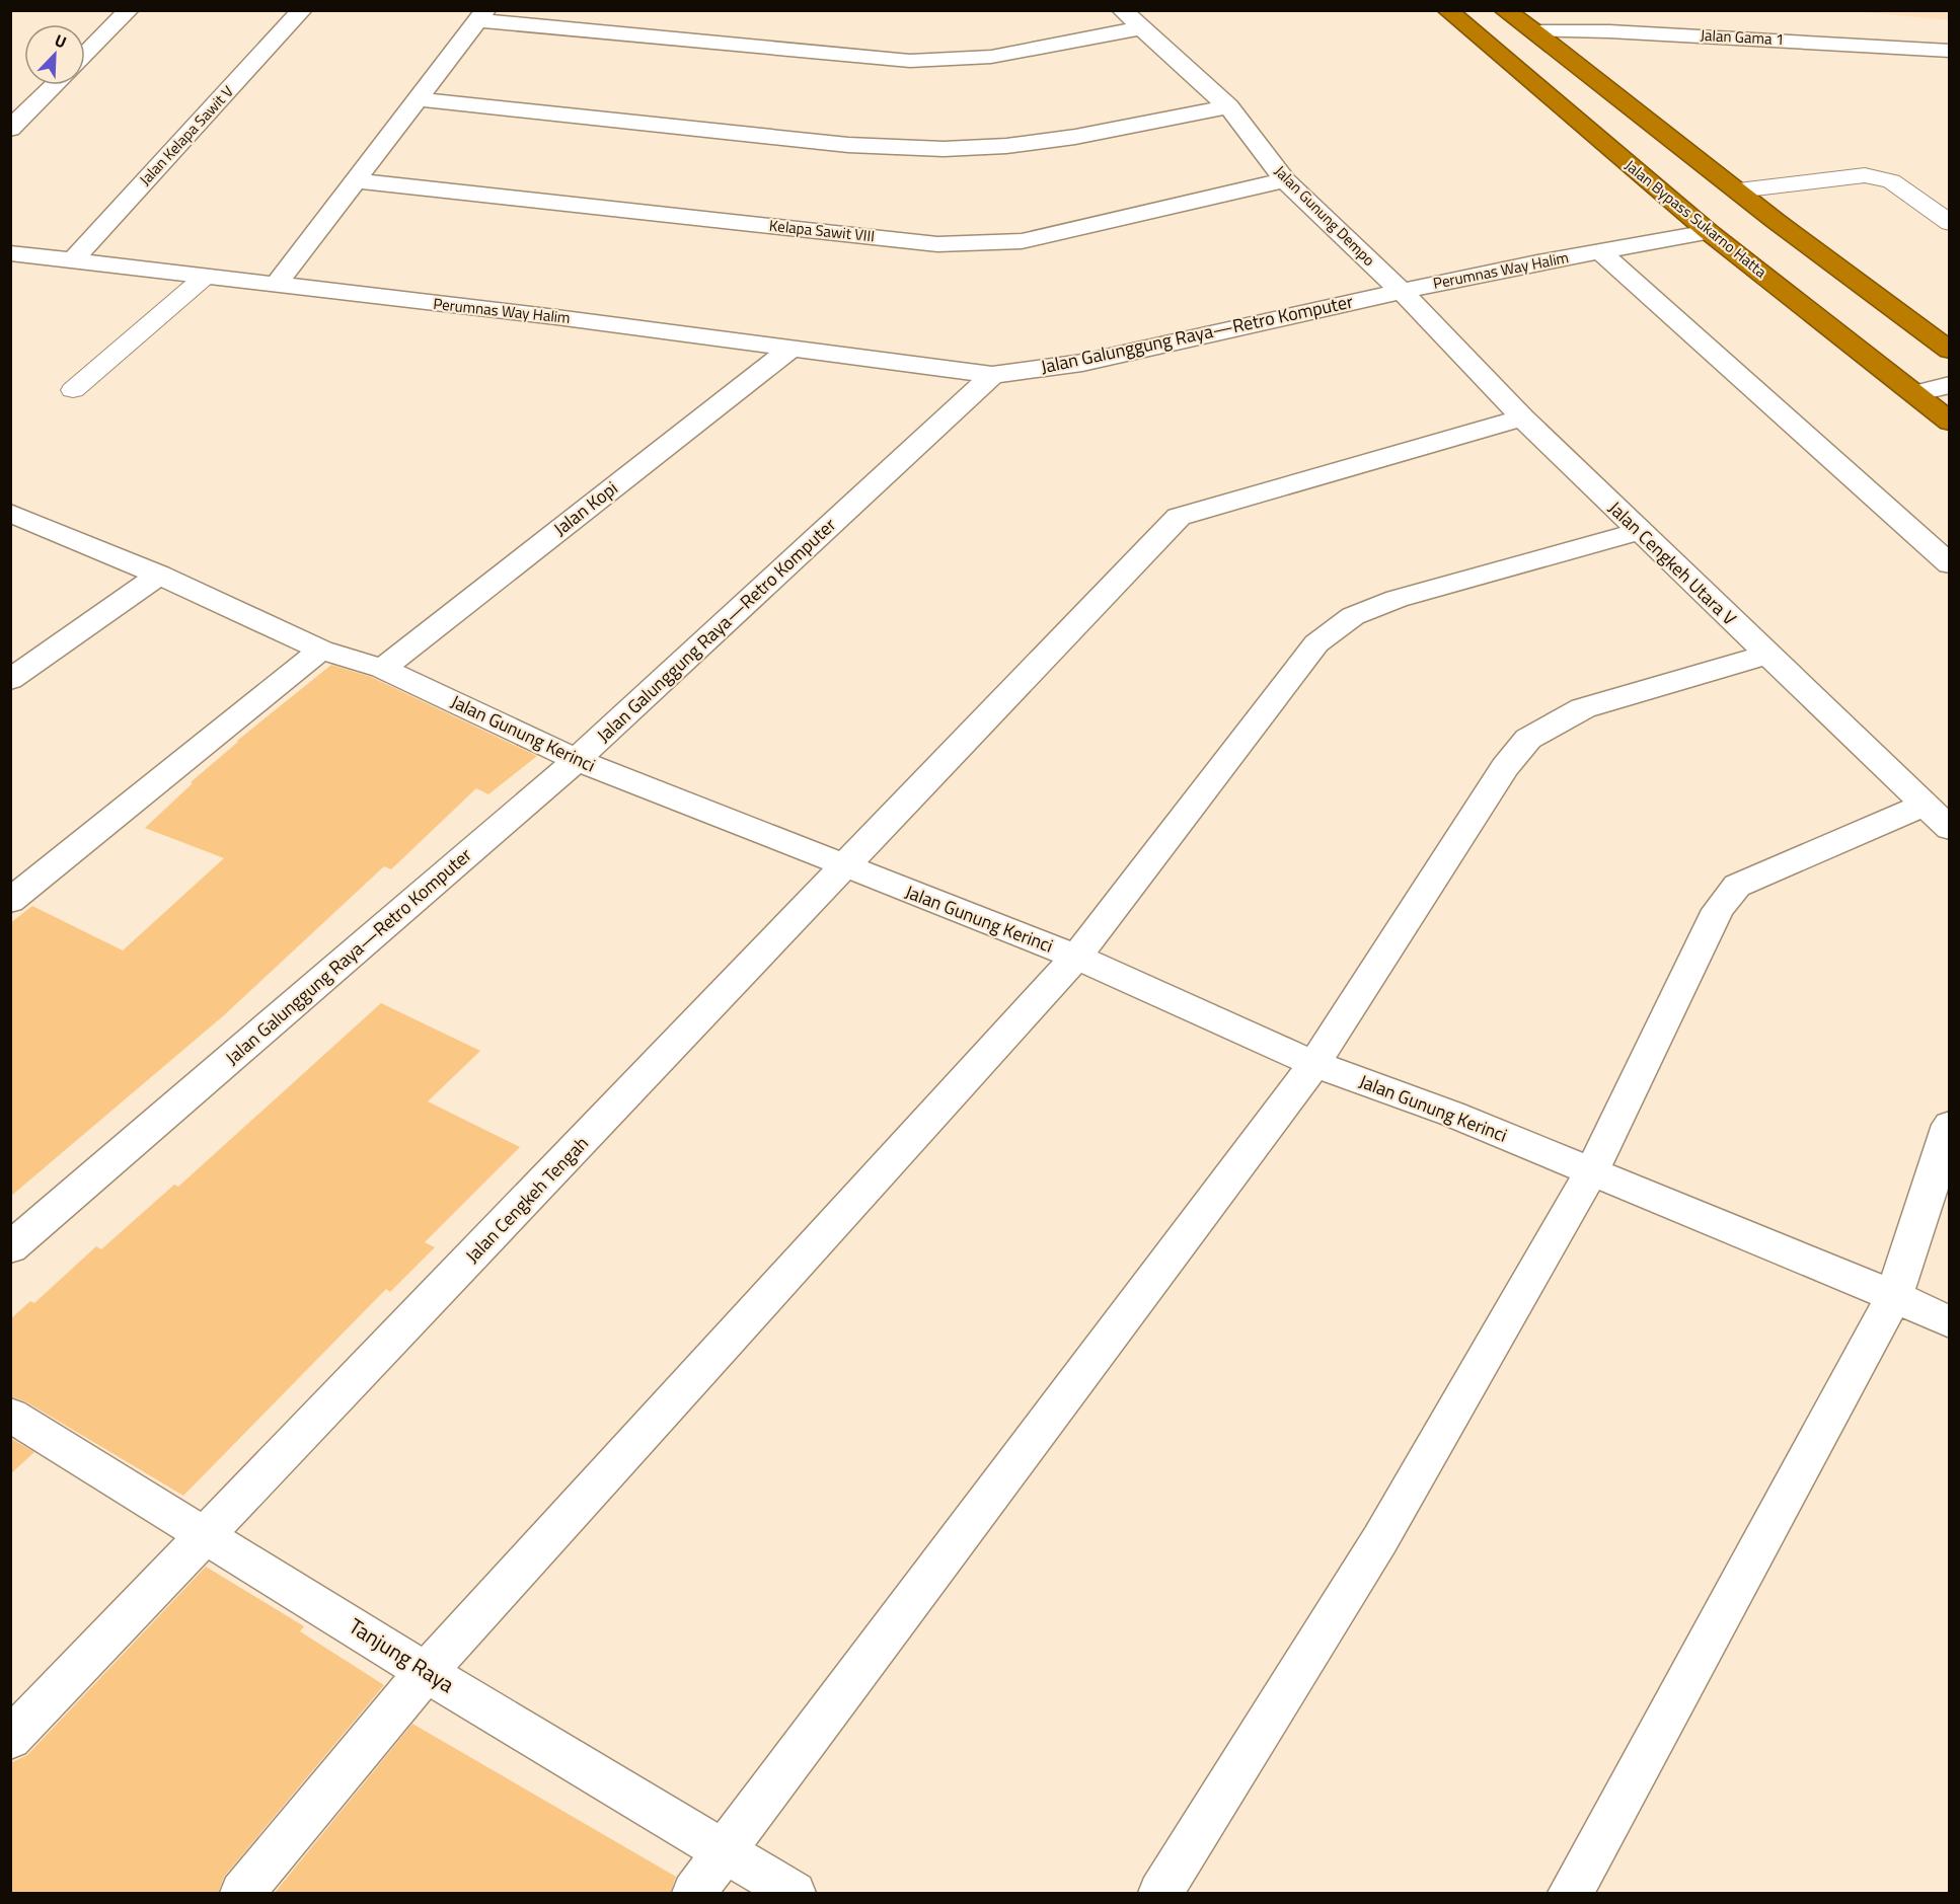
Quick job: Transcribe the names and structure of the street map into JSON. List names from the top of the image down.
{
  "streets": {
    "highway": ["Jalan Bypass Sukarno Hatta"],
    "street": [
      "Jalan Gama 1",
      "Jalan Kelapa Sawit V",
      "Jalan Gunung Dempo",
      "Kelapa Sawit VIII",
      "Perumnas Way Halim",
      "Jalan Galunggung Raya—Retro Komputer",
      "Jalan Kopi",
      "Jalan Cengkeh Utara V",
      "Jalan Gunung Kerinci",
      "Jalan Cengkeh Tengah",
      "Tanjung Raya"
    ]
  },
  "crossings": [
    ["Jalan Kelapa Sawit V", "Perumnas Way Halim"],
    ["Jalan Gunung Dempo", "Kelapa Sawit VIII"],
    ["Jalan Gunung Dempo", "Perumnas Way Halim"],
    ["Jalan Gunung Dempo", "Jalan Galunggung Raya—Retro Komputer"],
    ["Jalan Gunung Dempo", "Jalan Cengkeh Utara V"],
    ["Jalan Bypass Sukarno Hatta", "Perumnas Way Halim"],
    ["Perumnas Way Halim", "Jalan Galunggung Raya—Retro Komputer"],
    ["Perumnas Way Halim", "Jalan Kopi"],
    ["Perumnas Way Halim", "Jalan Cengkeh Utara V"],
    ["Jalan Galunggung Raya—Retro Komputer", "Jalan Cengkeh Utara V"],
    ["Jalan Galunggung Raya—Retro Komputer", "Jalan Gunung Kerinci"],
    ["Jalan Kopi", "Jalan Gunung Kerinci"],
    ["Jalan Cengkeh Utara V", "Jalan Cengkeh Tengah"],
    ["Jalan Gunung Kerinci", "Jalan Cengkeh Tengah"],
    ["Jalan Cengkeh Tengah", "Tanjung Raya"]
  ],
  "north": "top right"
}
